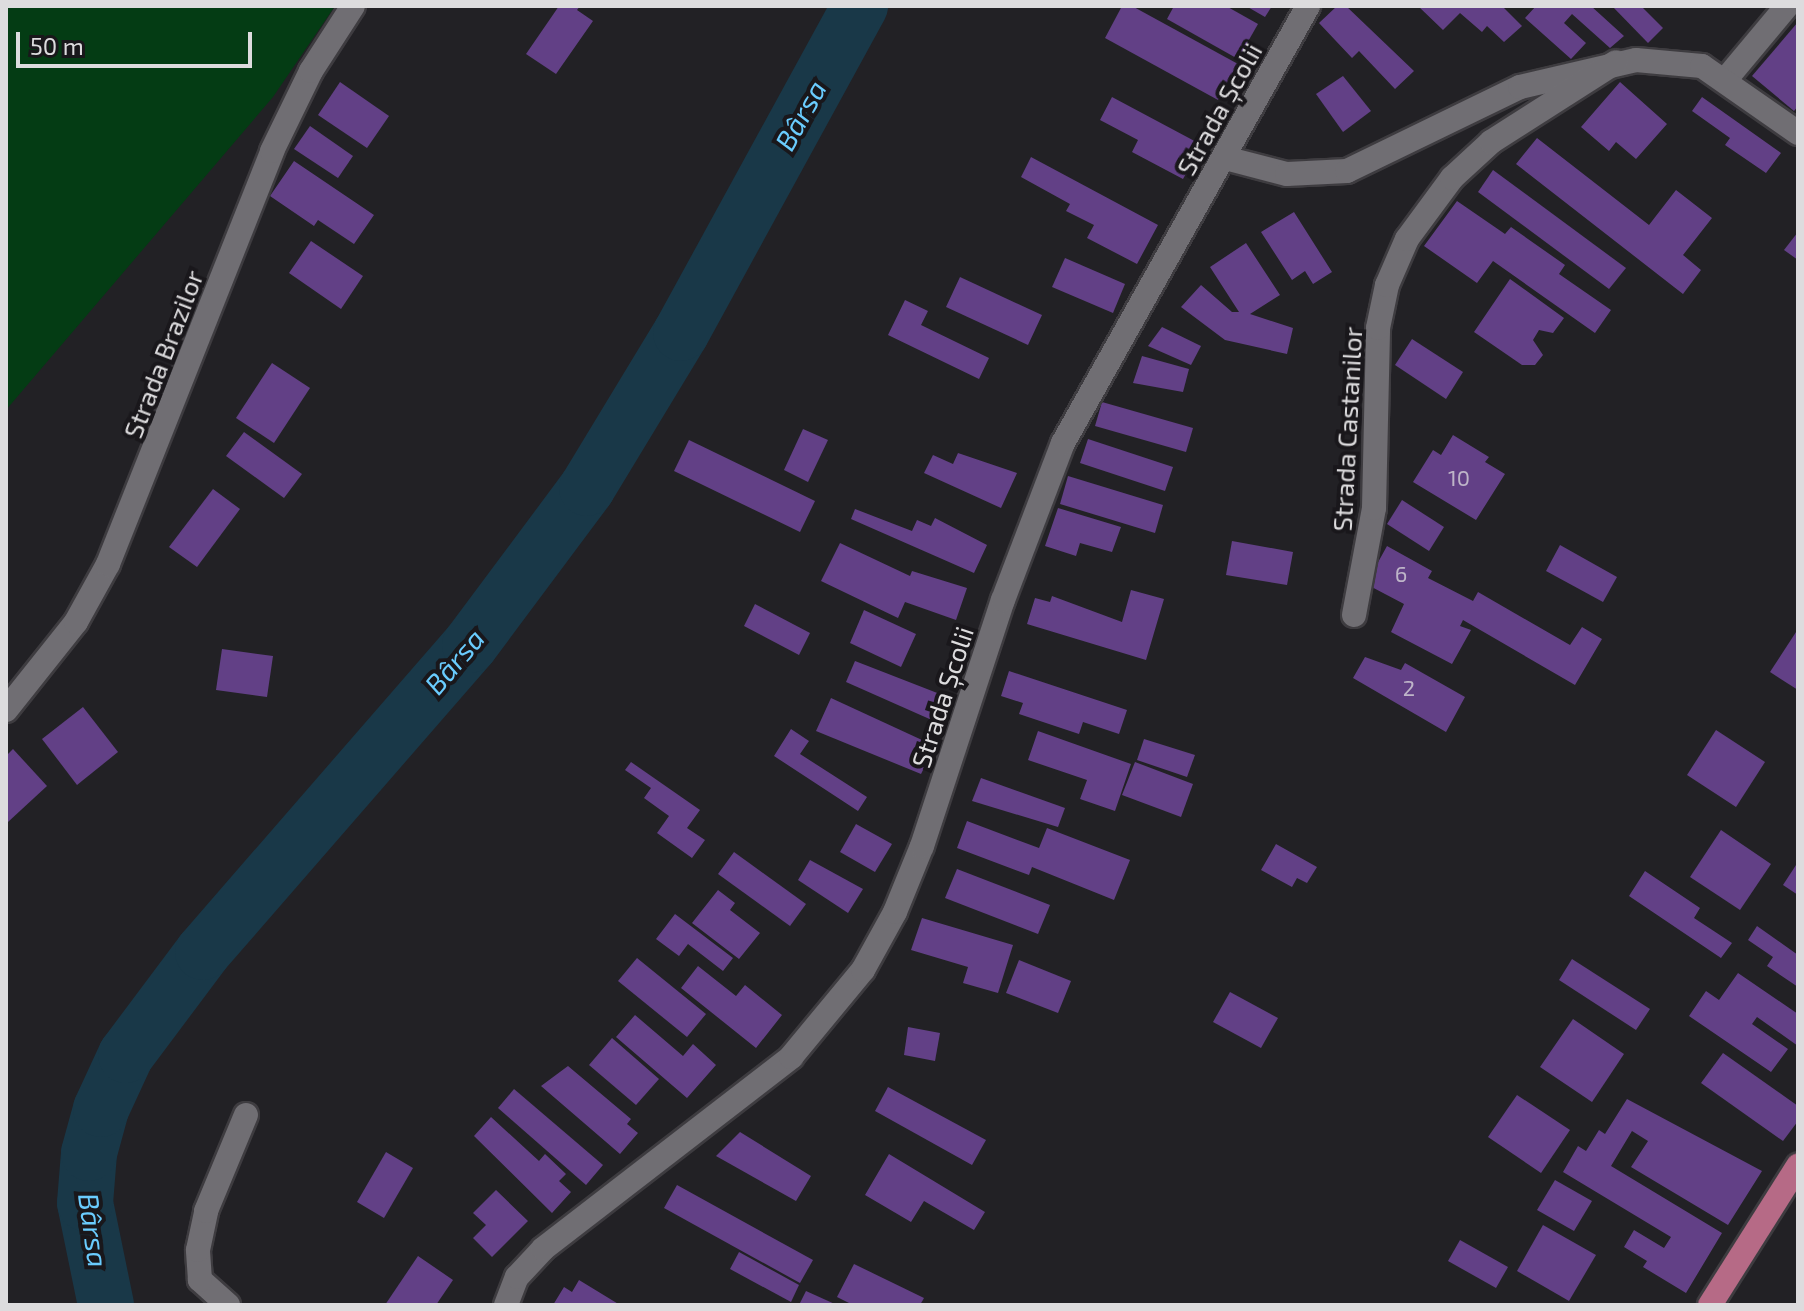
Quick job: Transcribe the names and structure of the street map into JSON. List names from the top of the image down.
{
  "streets": {
    "street": ["Strada Școlii", "Strada Brazilor", "Strada Castanilor"]
  },
  "water": ["Bârsa"],
  "house_numbers": ["10", "6", "2"],
  "scale_bar": "50 m"
}
